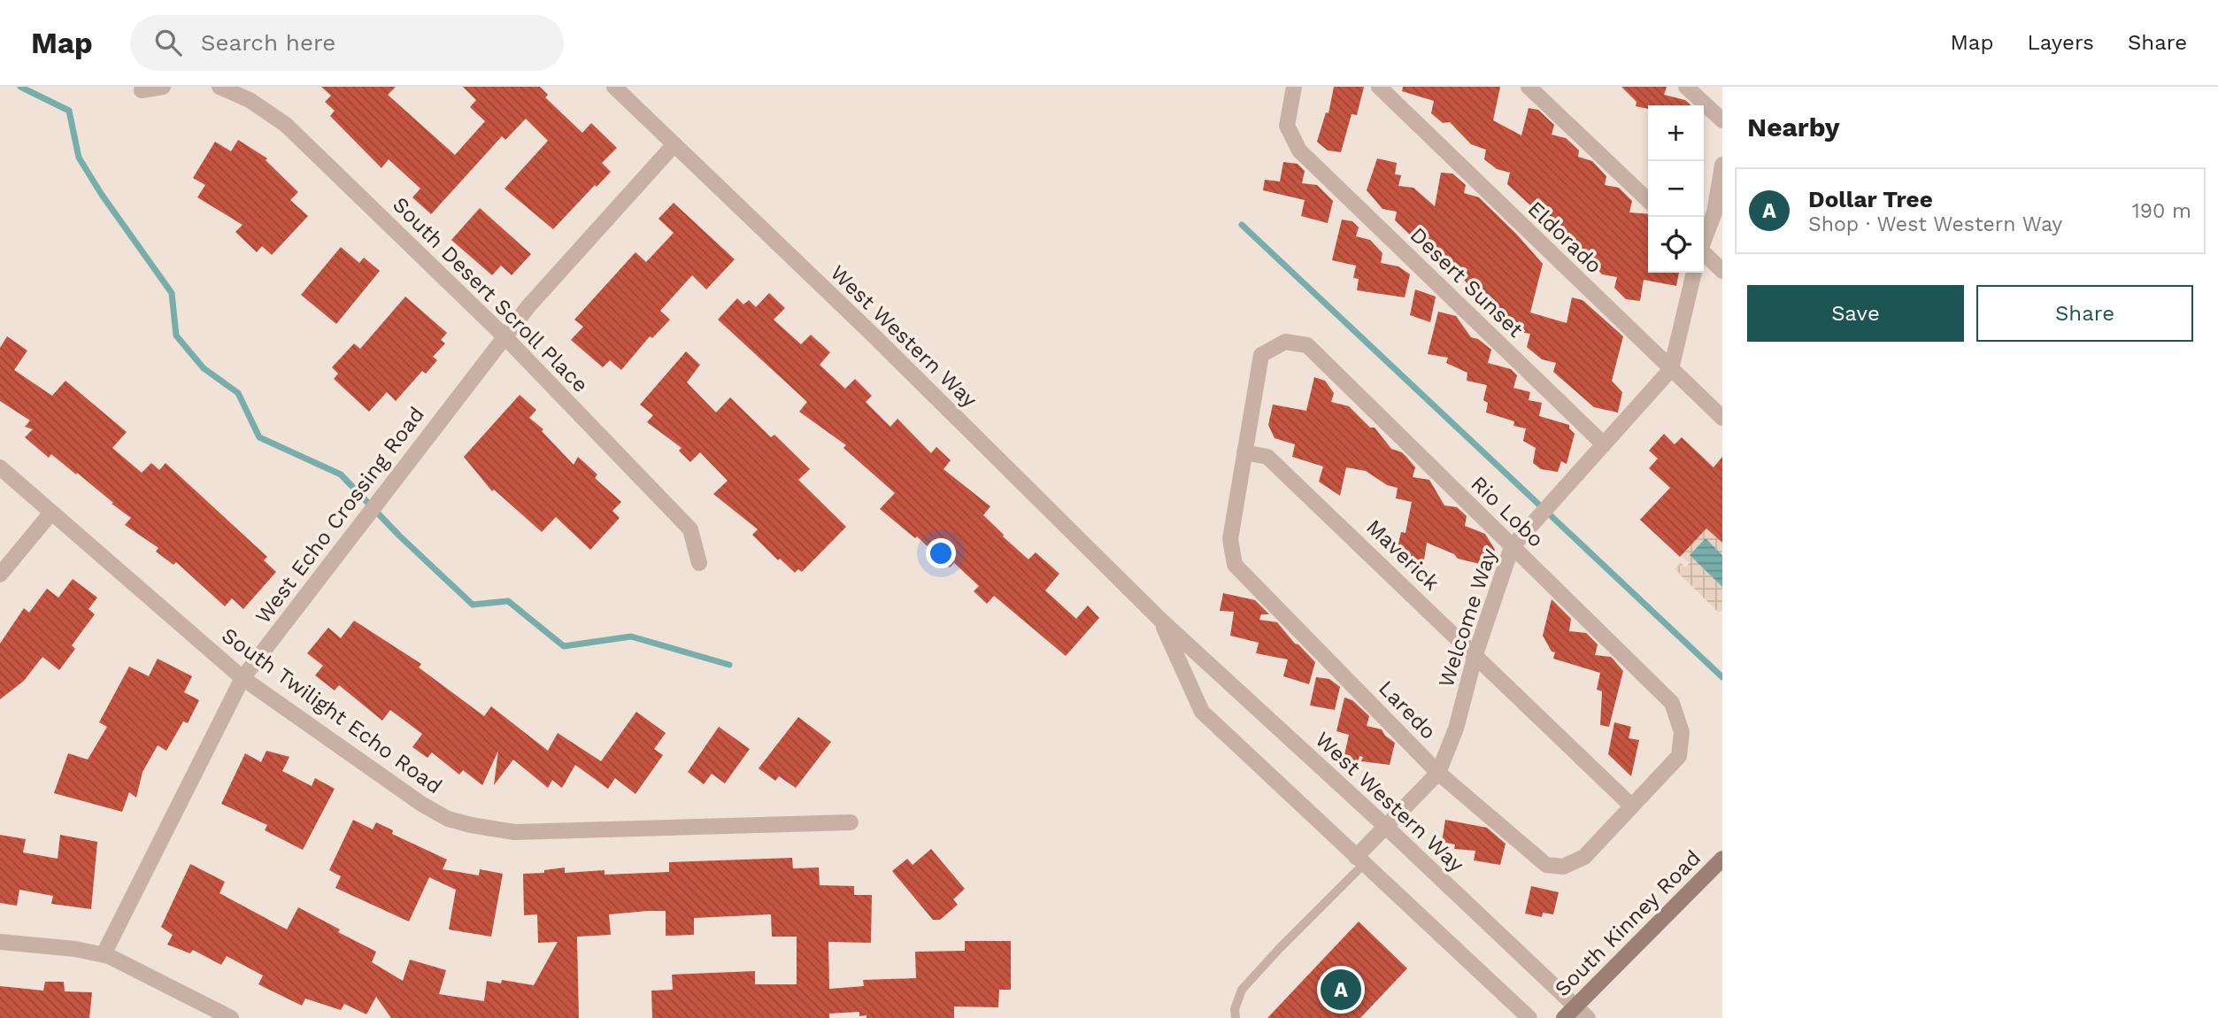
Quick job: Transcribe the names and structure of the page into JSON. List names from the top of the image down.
{
  "streets": {
    "main road": ["South Kinney Road"],
    "street": [
      "Eldorado",
      "Desert Sunset",
      "South Desert Scroll Place",
      "West Western Way",
      "Rio Lobo",
      "West Echo Crossing Road",
      "Maverick",
      "Welcome Way",
      "Laredo",
      "South Twilight Echo Road"
    ]
  },
  "crossings": [
    ["Eldorado", "Welcome Way"],
    ["Desert Sunset", "Welcome Way"],
    ["South Desert Scroll Place", "West Echo Crossing Road"],
    ["West Western Way", "West Echo Crossing Road"],
    ["West Western Way", "Welcome Way"],
    ["West Western Way", "South Kinney Road"],
    ["Rio Lobo", "Maverick"],
    ["Rio Lobo", "Welcome Way"],
    ["Rio Lobo", "Laredo"],
    ["West Echo Crossing Road", "South Twilight Echo Road"],
    ["Maverick", "Welcome Way"],
    ["Maverick", "Laredo"],
    ["Welcome Way", "Laredo"]
  ],
  "page": {
    "header": "Map",
    "search": "Search here",
    "nav": ["Map", "Layers", "Share"],
    "heading": "Nearby",
    "map_buttons": ["+", "−"],
    "list": [
      {
        "mark": "A",
        "name": "Dollar Tree",
        "note": "Shop · West Western Way",
        "value": "190 m"
      }
    ],
    "buttons": ["Save", "Share"],
    "pins": "A"
  }
}
